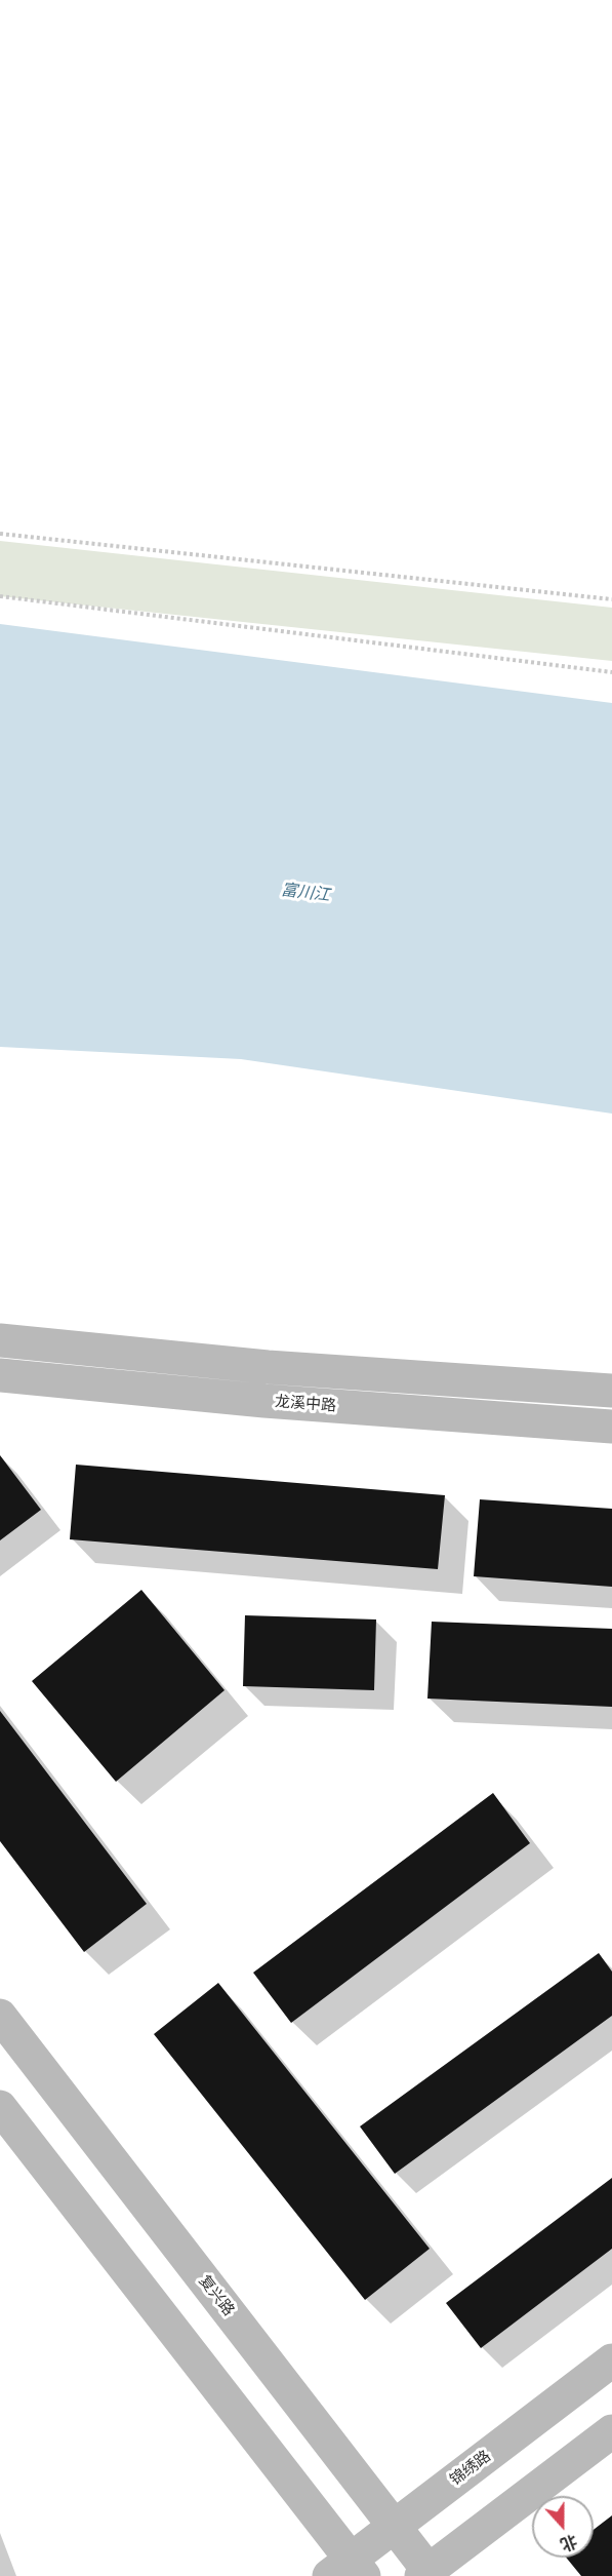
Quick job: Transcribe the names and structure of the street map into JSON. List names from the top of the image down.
{
  "streets": {
    "main road": ["龙溪中路", "复兴路", "锦绣路"]
  },
  "crossings": [
    ["复兴路", "锦绣路"]
  ],
  "water": ["富川江"],
  "north": "bottom"
}
